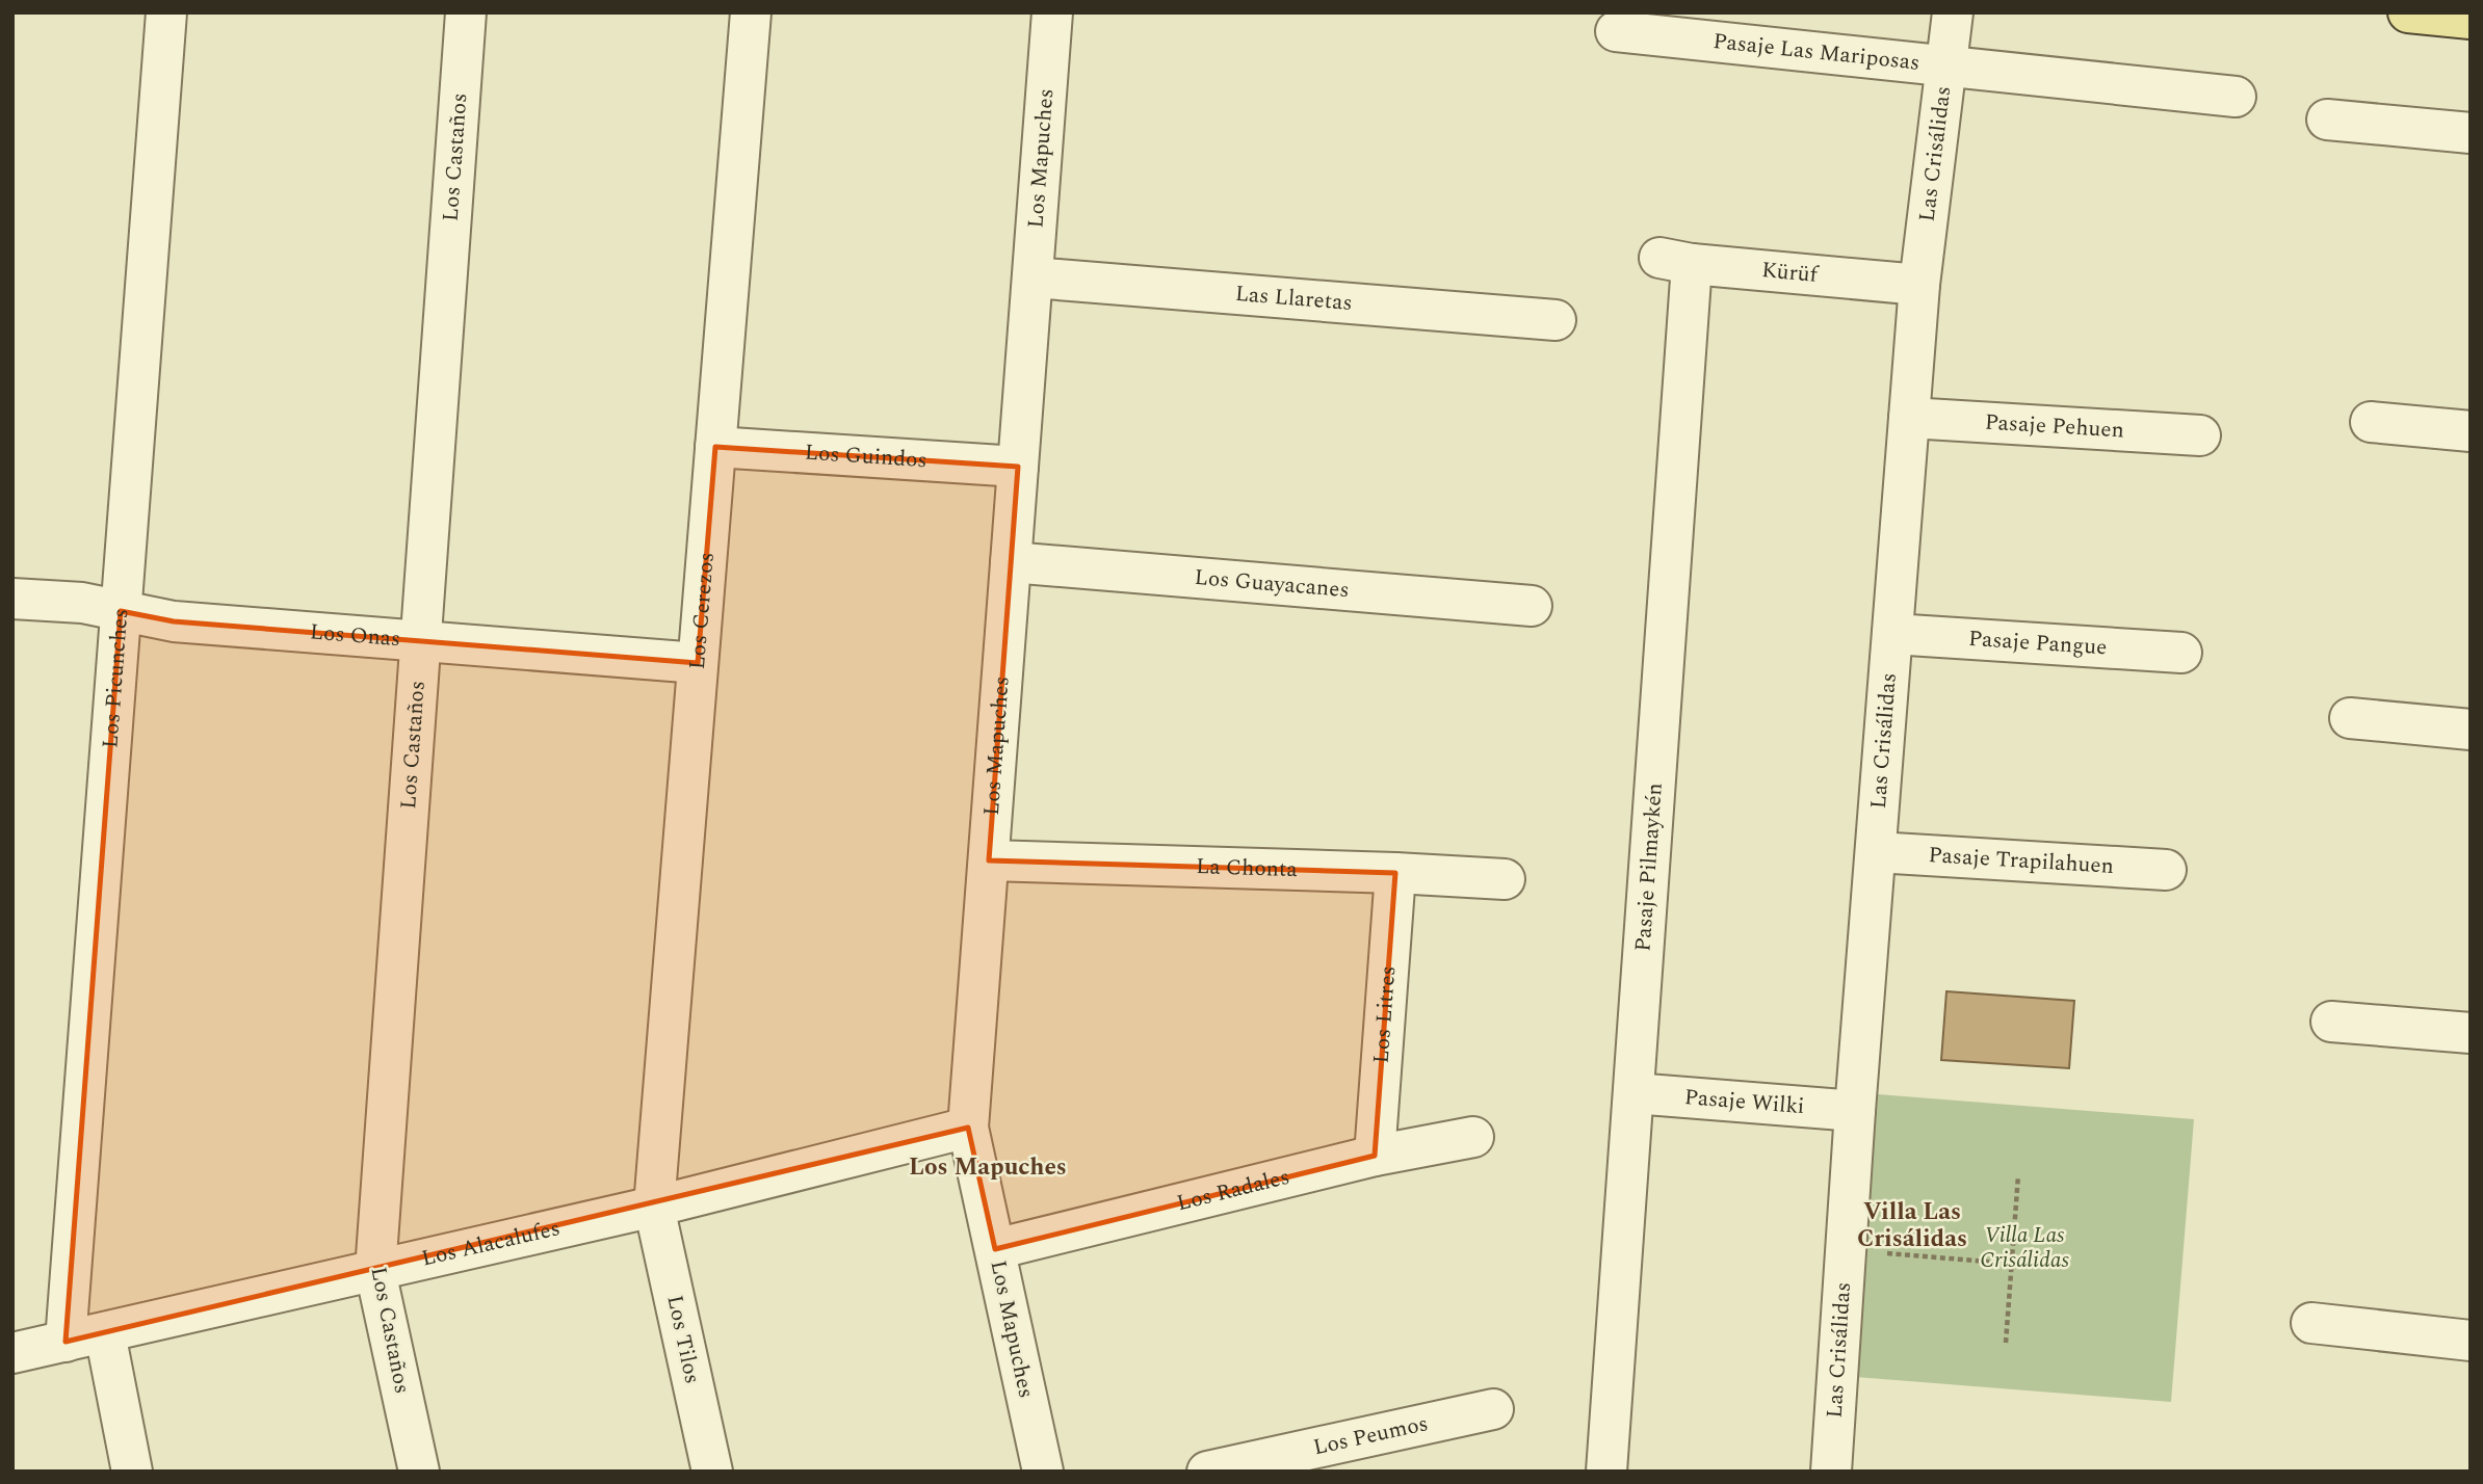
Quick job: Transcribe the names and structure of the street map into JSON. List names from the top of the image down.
{
  "streets": {
    "street": [
      "Pasaje Las Mariposas",
      "Las Crisálidas",
      "Los Castaños",
      "Los Mapuches",
      "Kürüf",
      "Las Llaretas",
      "Pasaje Pehuen",
      "Los Guindos",
      "Los Guayacanes",
      "Los Cerezos",
      "Los Onas",
      "Pasaje Pangue",
      "Los Picunches",
      "Pasaje Trapilahuen",
      "Pasaje Pilmaykén",
      "La Chonta",
      "Los Litres",
      "Pasaje Wilki",
      "Los Radales",
      "Los Alacalufes",
      "Los Tilos",
      "Los Peumos"
    ]
  },
  "crossings": [
    ["Pasaje Las Mariposas", "Las Crisálidas"],
    ["Las Crisálidas", "Kürüf"],
    ["Las Crisálidas", "Pasaje Pehuen"],
    ["Las Crisálidas", "Pasaje Pangue"],
    ["Las Crisálidas", "Pasaje Trapilahuen"],
    ["Las Crisálidas", "Pasaje Wilki"],
    ["Los Castaños", "Los Onas"],
    ["Los Castaños", "Los Alacalufes"],
    ["Los Mapuches", "Las Llaretas"],
    ["Los Mapuches", "Los Guindos"],
    ["Los Mapuches", "Los Guayacanes"],
    ["Los Mapuches", "La Chonta"],
    ["Los Mapuches", "Los Radales"],
    ["Los Mapuches", "Los Alacalufes"],
    ["Kürüf", "Pasaje Pilmaykén"],
    ["Los Guindos", "Los Cerezos"],
    ["Los Cerezos", "Los Onas"],
    ["Los Cerezos", "Los Alacalufes"],
    ["Los Cerezos", "Los Tilos"],
    ["Los Onas", "Los Picunches"],
    ["Los Picunches", "Los Alacalufes"],
    ["Pasaje Pilmaykén", "Pasaje Wilki"],
    ["La Chonta", "Los Litres"],
    ["Los Litres", "Los Radales"],
    ["Los Alacalufes", "Los Tilos"]
  ],
  "districts": ["Los Mapuches", "Villa Las Crisálidas"],
  "parks": ["Villa Las Crisálidas"]
}
